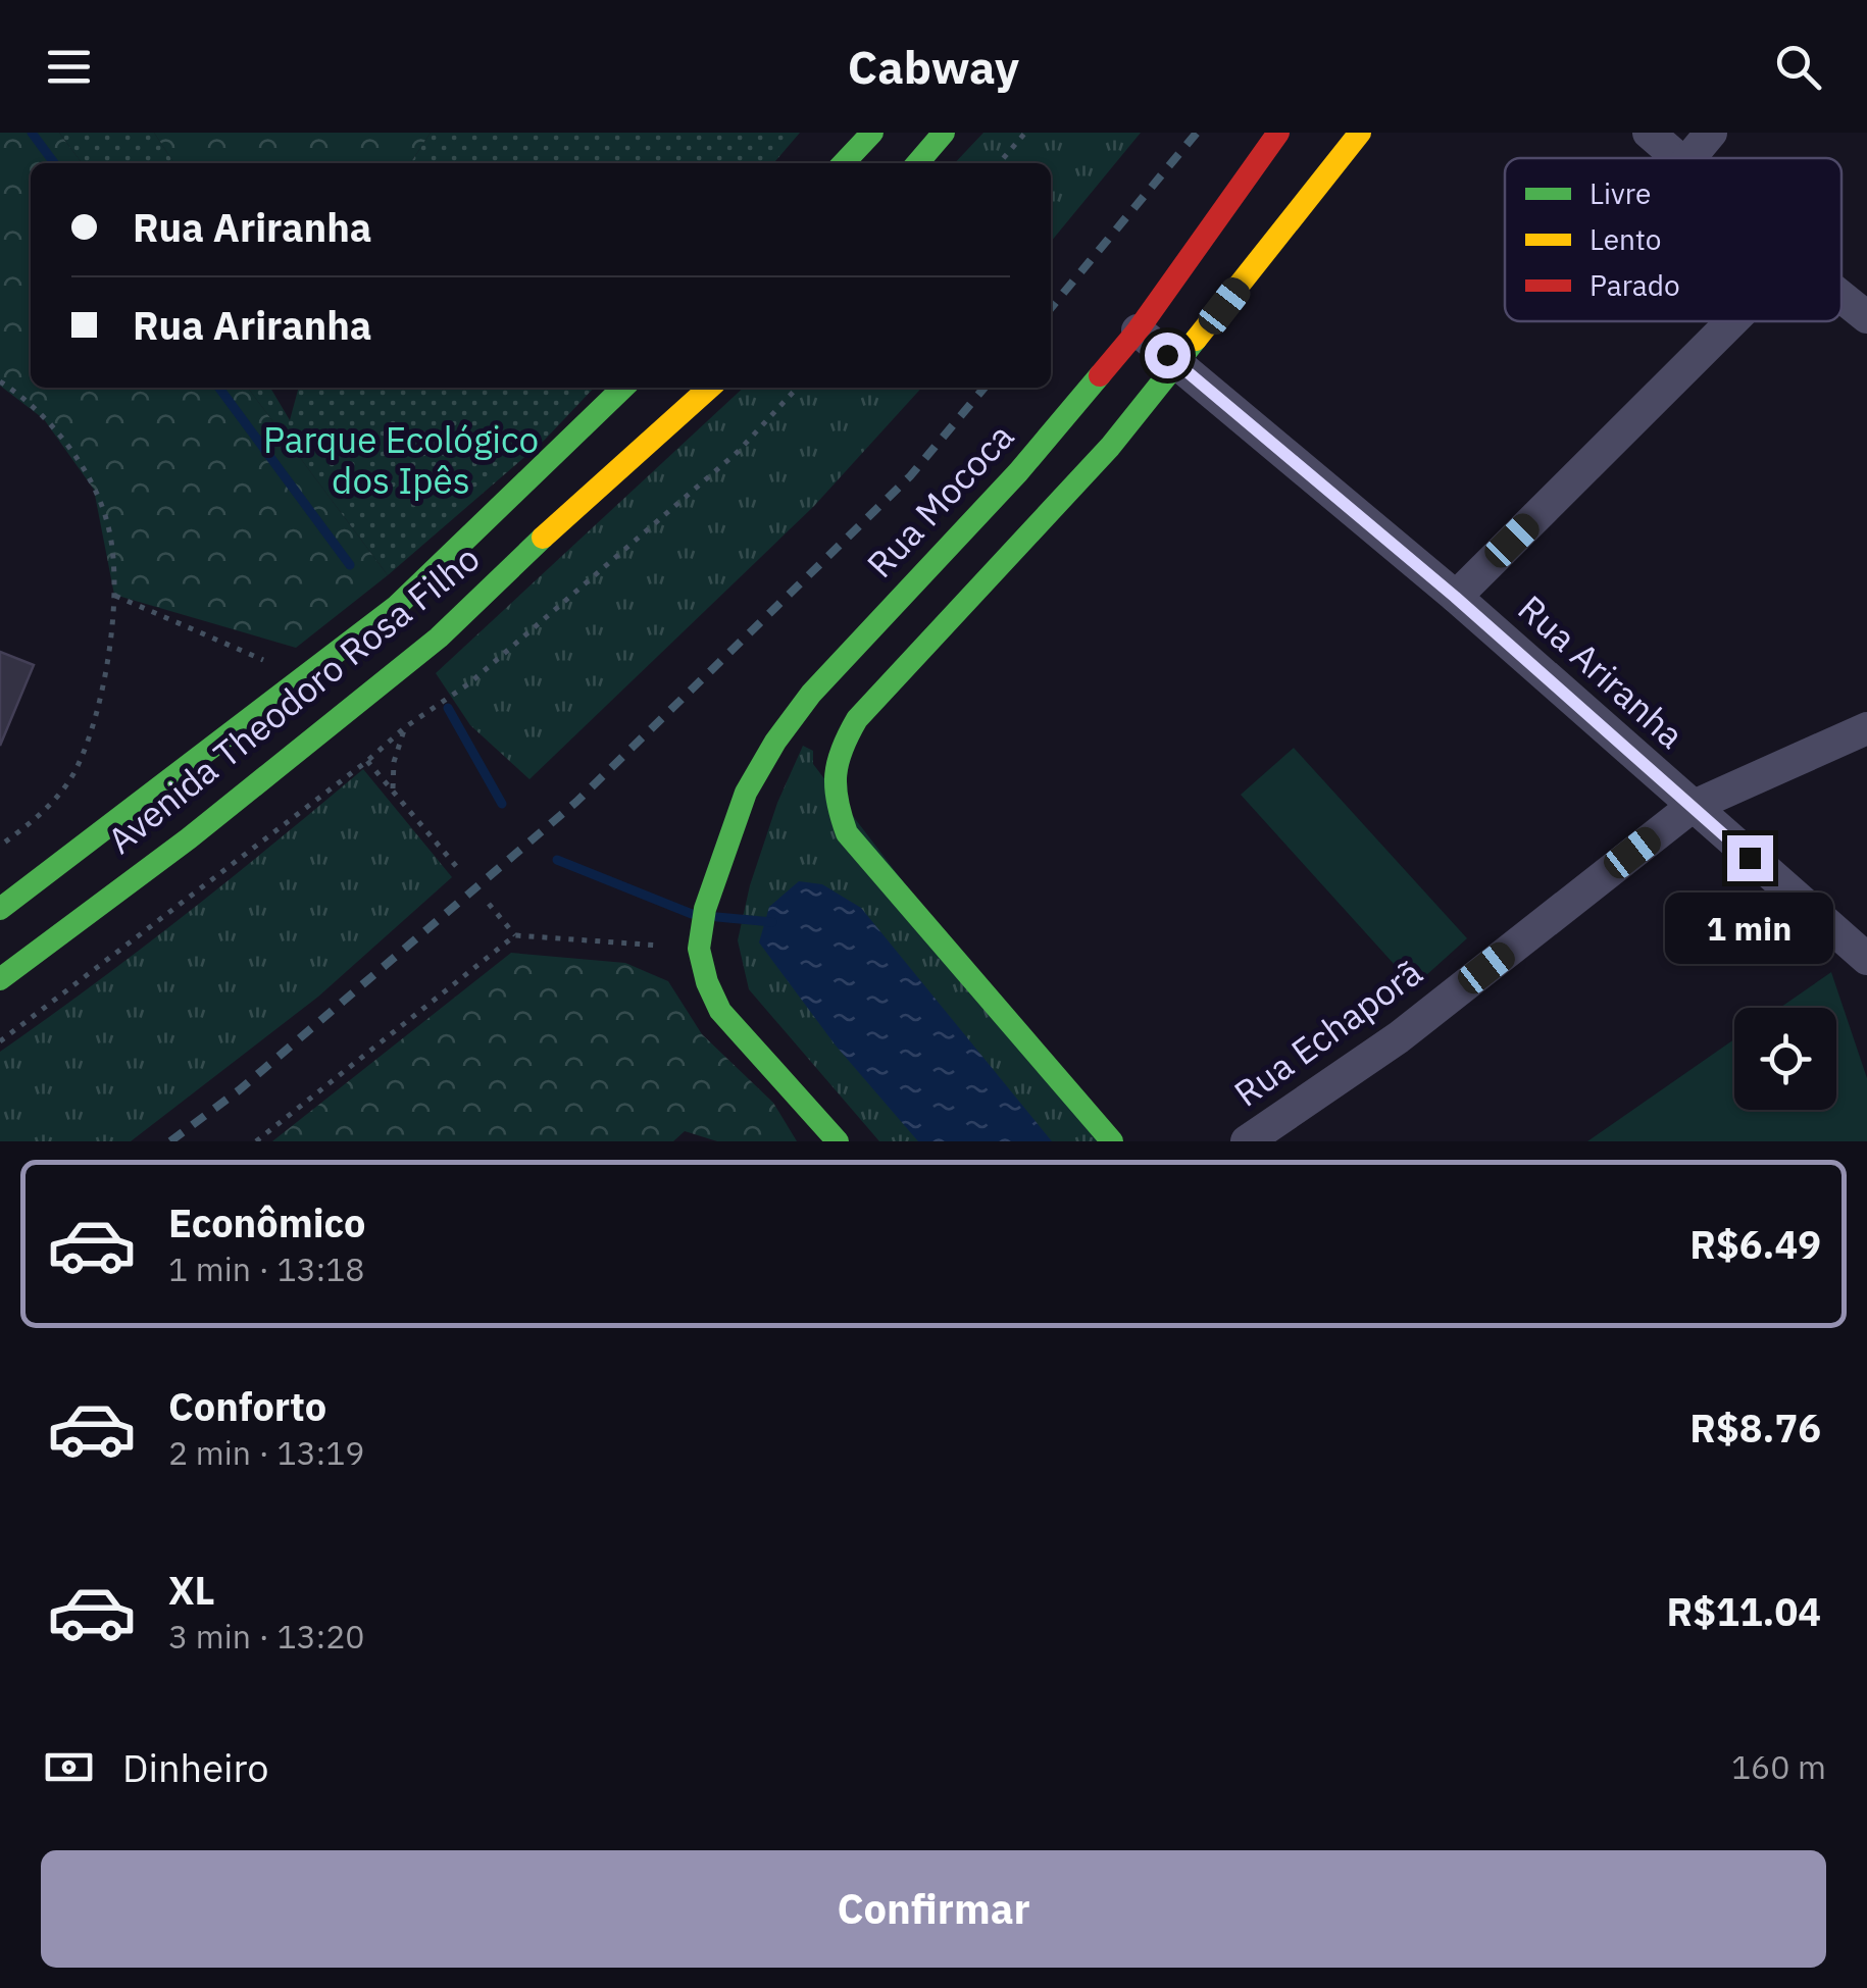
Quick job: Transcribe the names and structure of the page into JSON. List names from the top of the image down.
{
  "streets": {
    "main road": ["Rua Mococa", "Avenida Theodoro Rosa Filho"],
    "street": ["Rua Ariranha", "Rua Echaporã"]
  },
  "crossings": [
    ["Rua Mococa", "Rua Ariranha"],
    ["Rua Ariranha", "Rua Echaporã"]
  ],
  "parks": ["Parque Ecológico dos Ipês"],
  "legend": ["Livre", "Lento", "Parado"],
  "page": {
    "header": "Cabway",
    "banner": ["Rua Ariranha", "Rua Ariranha"],
    "bubble": "1 min",
    "list": [
      {
        "name": "Econômico",
        "note": "1 min · 13:18",
        "value": "R$6.49"
      },
      {
        "name": "Conforto",
        "note": "2 min · 13:19",
        "value": "R$8.76"
      },
      {
        "name": "XL",
        "note": "3 min · 13:20",
        "value": "R$11.04"
      }
    ],
    "pay": ["Dinheiro", "160 m"],
    "buttons": "Confirmar"
  }
}
